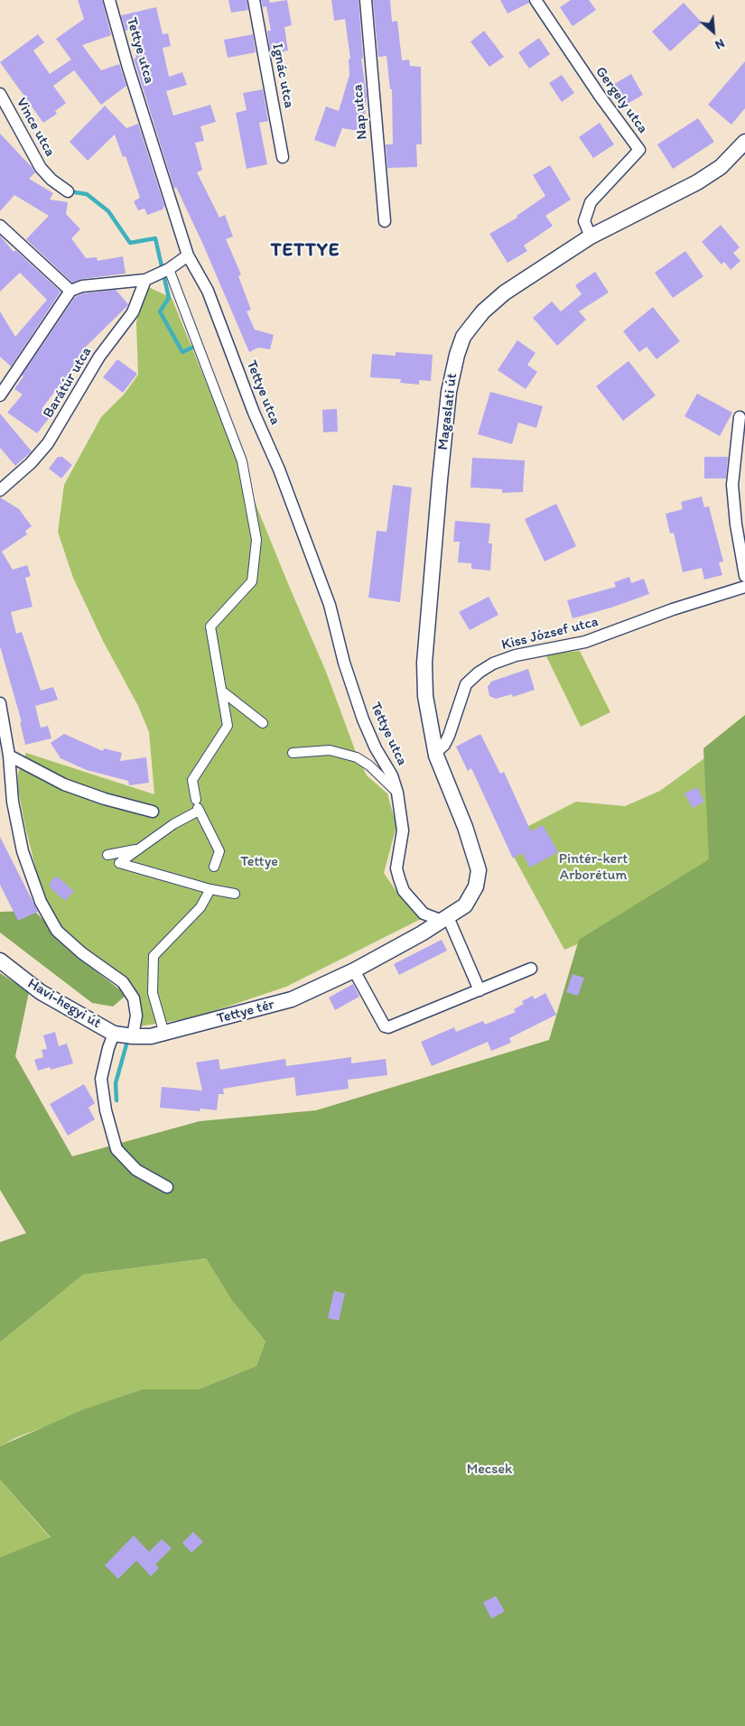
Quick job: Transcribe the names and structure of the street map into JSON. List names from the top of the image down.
{
  "streets": {
    "street": [
      "Tettye utca",
      "Ignác utca",
      "Gergely utca",
      "Nap utca",
      "Vince utca",
      "Barátúr utca",
      "Magaslati út",
      "Kiss József utca",
      "Havi-hegyi út",
      "Tettye tér"
    ]
  },
  "crossings": [
    ["Gergely utca", "Magaslati út"],
    ["Magaslati út", "Kiss József utca"],
    ["Magaslati út", "Tettye tér"],
    ["Havi-hegyi út", "Tettye tér"]
  ],
  "districts": ["TETTYE"],
  "parks": ["Pintér-kert Arborétum", "Tettye", "Mecsek"],
  "north": "bottom right"
}
